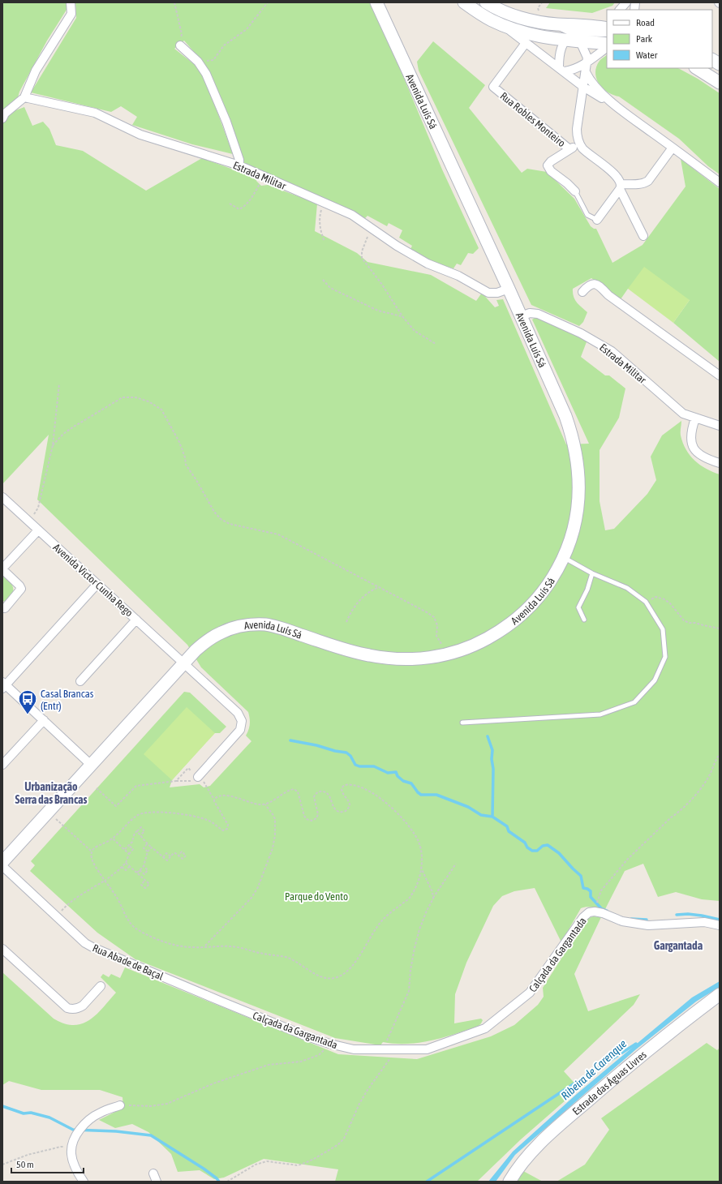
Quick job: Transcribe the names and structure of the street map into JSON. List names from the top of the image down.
{
  "streets": {
    "street": [
      "Avenida Luís Sá",
      "Rua Robles Monteiro",
      "Estrada Militar",
      "Avenida Victor Cunha Rego",
      "Calçada da Gargantada",
      "Rua Abade de Baçal",
      "Estrada das Águas Livres"
    ]
  },
  "crossings": [
    ["Avenida Luís Sá", "Estrada Militar"],
    ["Avenida Luís Sá", "Avenida Victor Cunha Rego"],
    ["Calçada da Gargantada", "Rua Abade de Baçal"]
  ],
  "districts": ["Urbanização Serra das Brancas", "Gargantada"],
  "water": ["Ribeira de Carenque"],
  "parks": ["Parque do Vento"],
  "places": {
    "bus stop": ["Casal Brancas (Entr)"]
  },
  "legend": ["Road", "Park", "Water"],
  "scale_bar": "50 m"
}
